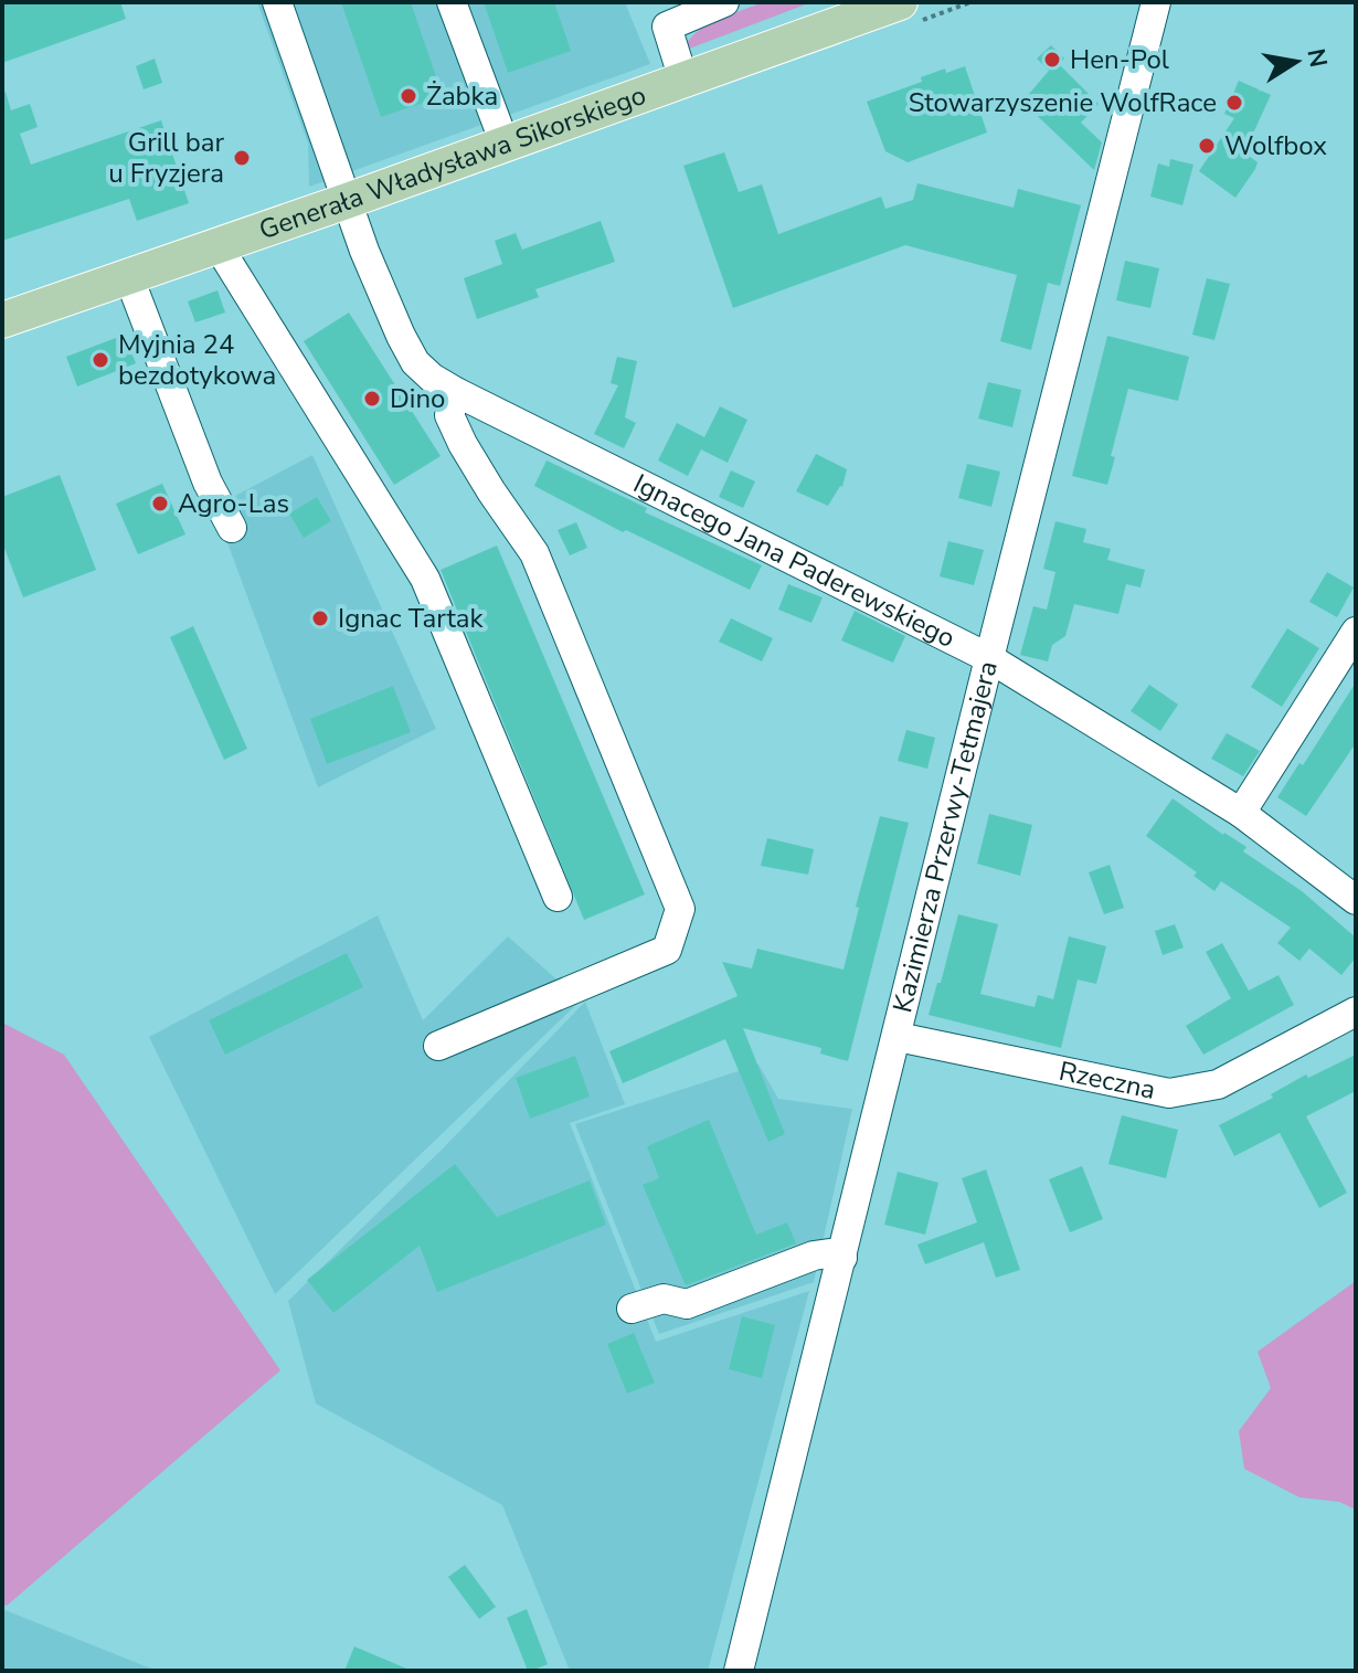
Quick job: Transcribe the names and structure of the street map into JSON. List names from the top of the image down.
{
  "streets": {
    "main road": ["Generała Władysława Sikorskiego"],
    "street": ["Ignacego Jana Paderewskiego", "Kazimierza Przerwy-Tetmajera", "Rzeczna"]
  },
  "crossings": [
    ["Generała Władysława Sikorskiego", "Ignacego Jana Paderewskiego"],
    ["Ignacego Jana Paderewskiego", "Kazimierza Przerwy-Tetmajera"],
    ["Kazimierza Przerwy-Tetmajera", "Rzeczna"]
  ],
  "places": [
    "Hen-Pol",
    "Żabka",
    "Stowarzyszenie WolfRace",
    "Wolfbox",
    "Grill bar u Fryzjera",
    "Myjnia 24 bezdotykowa",
    "Dino",
    "Agro-Las",
    "Ignac Tartak"
  ],
  "north": "right"
}
